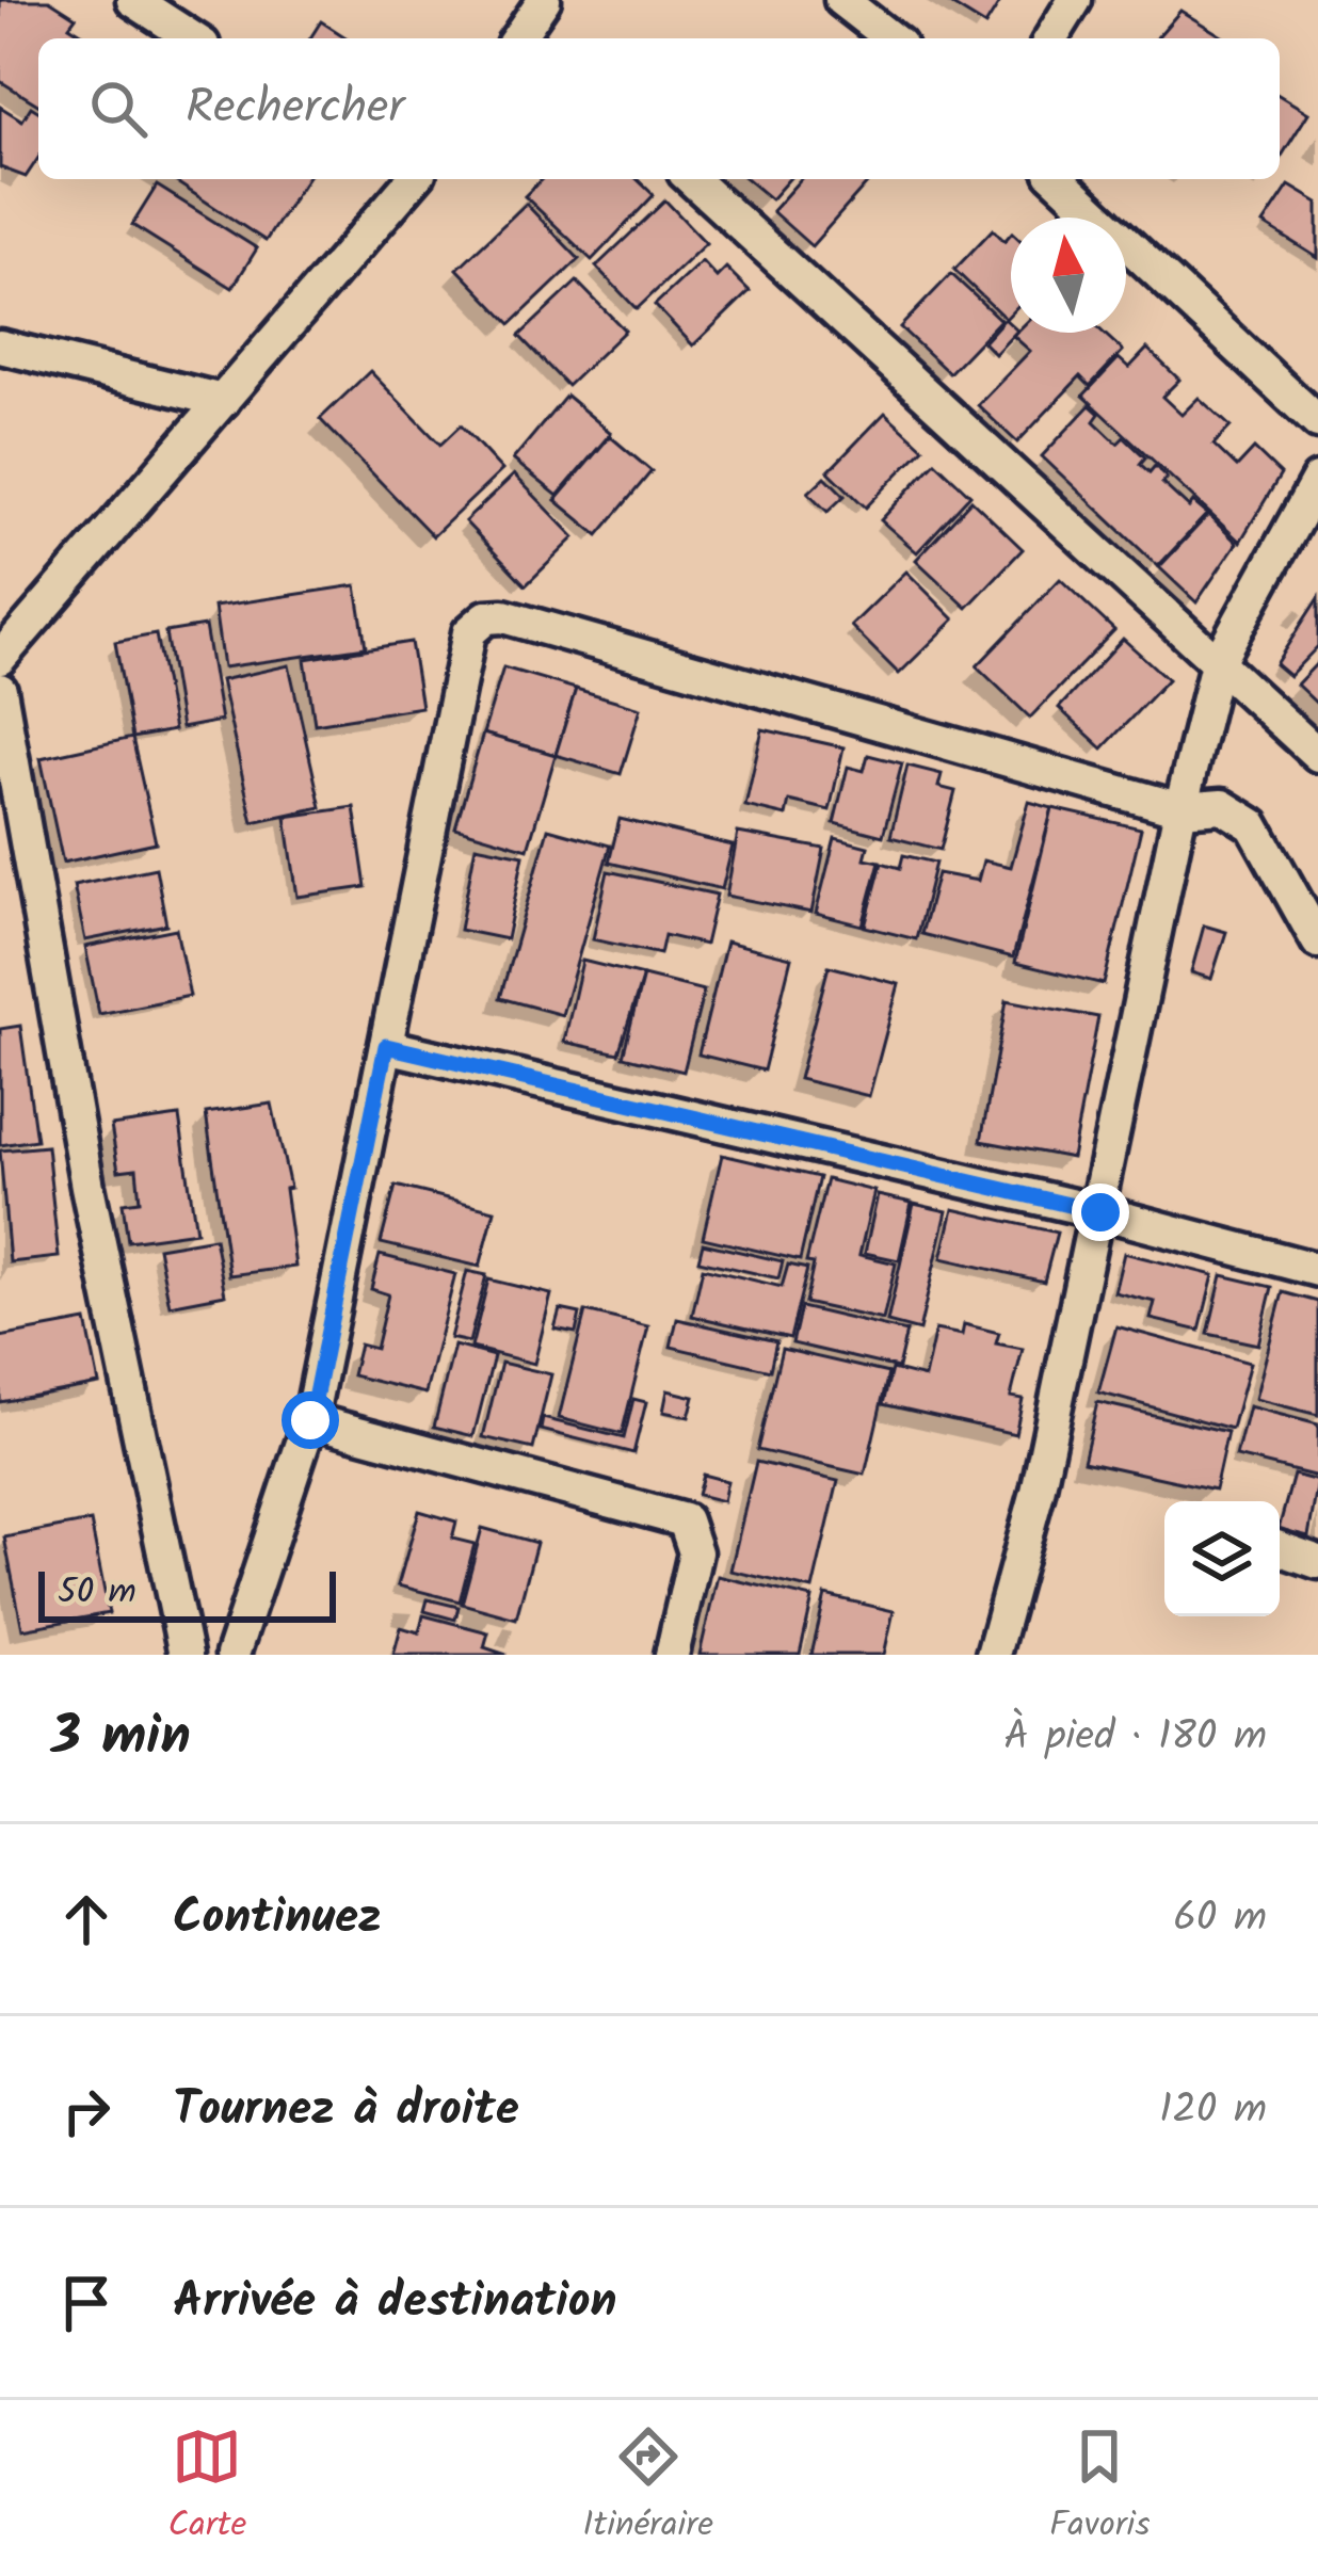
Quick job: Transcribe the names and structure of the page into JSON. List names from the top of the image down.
{
  "scale_bar": "50 m",
  "north": "top",
  "page": {
    "search": "Rechercher",
    "scale": "50 m",
    "heading": ["3 min", "À pied · 180 m"],
    "list": [
      ["Continuez", "60 m"],
      ["Tournez à droite", "120 m"],
      "Arrivée à destination"
    ],
    "nav": ["Carte", "Itinéraire", "Favoris"]
  }
}
